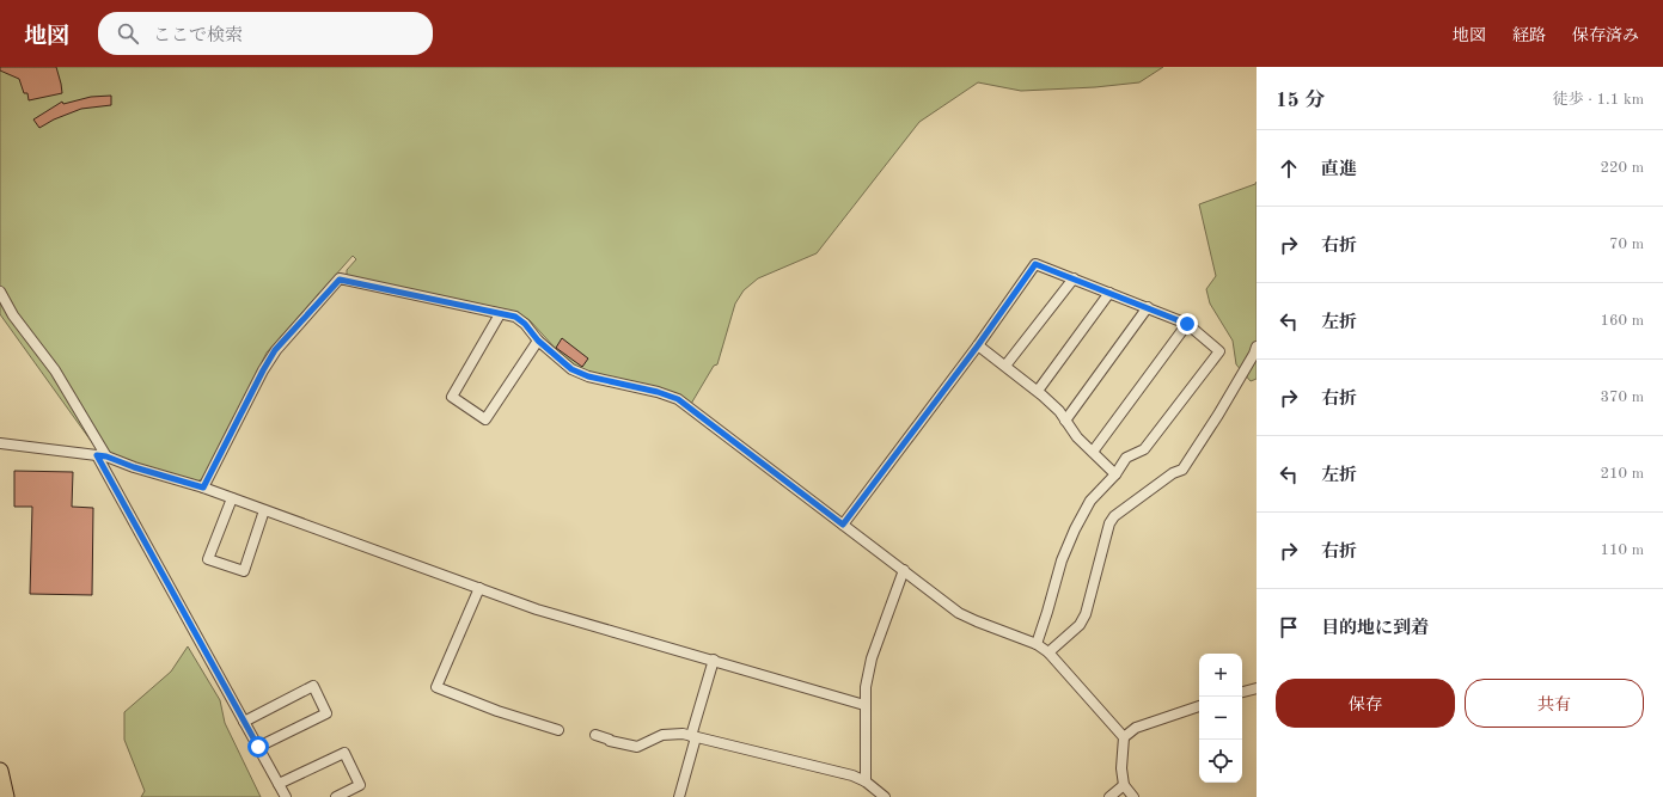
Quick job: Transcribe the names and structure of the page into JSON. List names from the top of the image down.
{
  "page": {
    "header": "地図",
    "search": "ここで検索",
    "nav": ["地図", "経路", "保存済み"],
    "heading": ["15 分", "徒歩 · 1.1 km"],
    "list": [
      ["直進", "220 m"],
      ["右折", "70 m"],
      ["左折", "160 m"],
      ["右折", "370 m"],
      ["左折", "210 m"],
      ["右折", "110 m"],
      "目的地に到着"
    ],
    "map_buttons": ["+", "−"],
    "buttons": ["保存", "共有"]
  }
}
